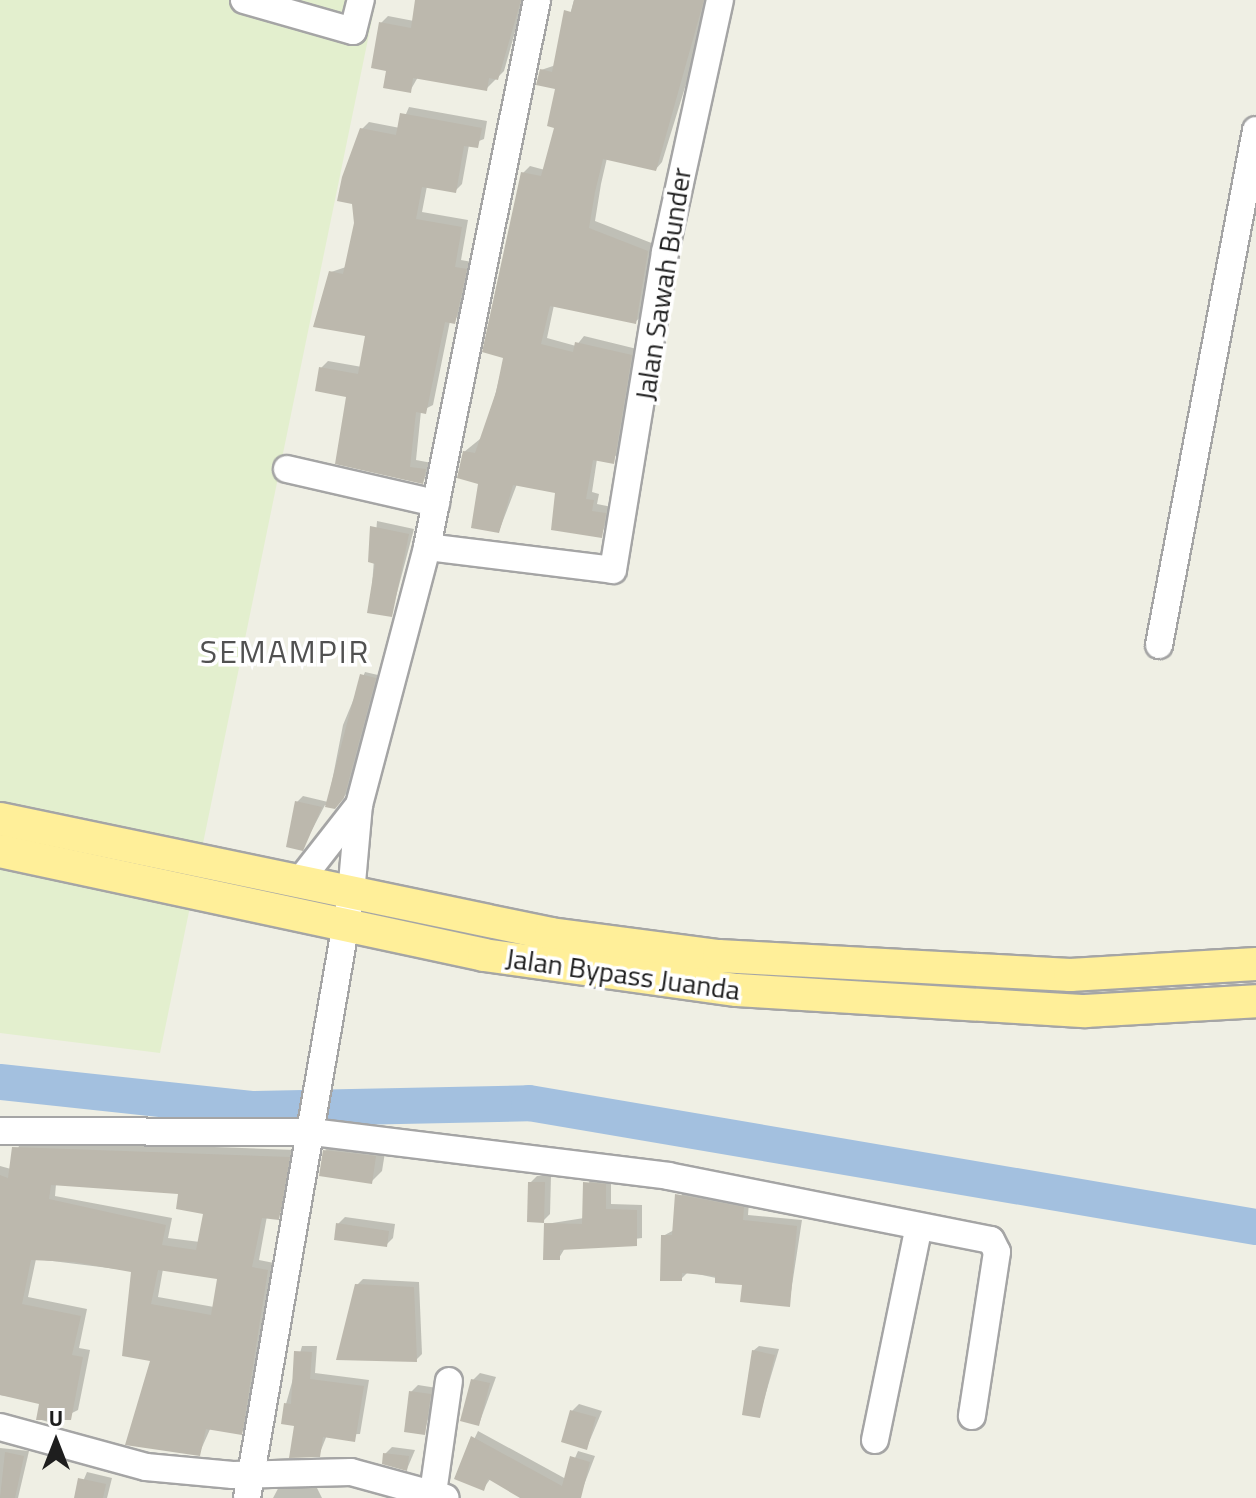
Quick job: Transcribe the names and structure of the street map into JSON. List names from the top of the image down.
{
  "streets": {
    "main road": ["Jalan Bypass Juanda"],
    "street": ["Jalan Sawah Bunder"]
  },
  "districts": ["SEMAMPIR"],
  "north": "top"
}
